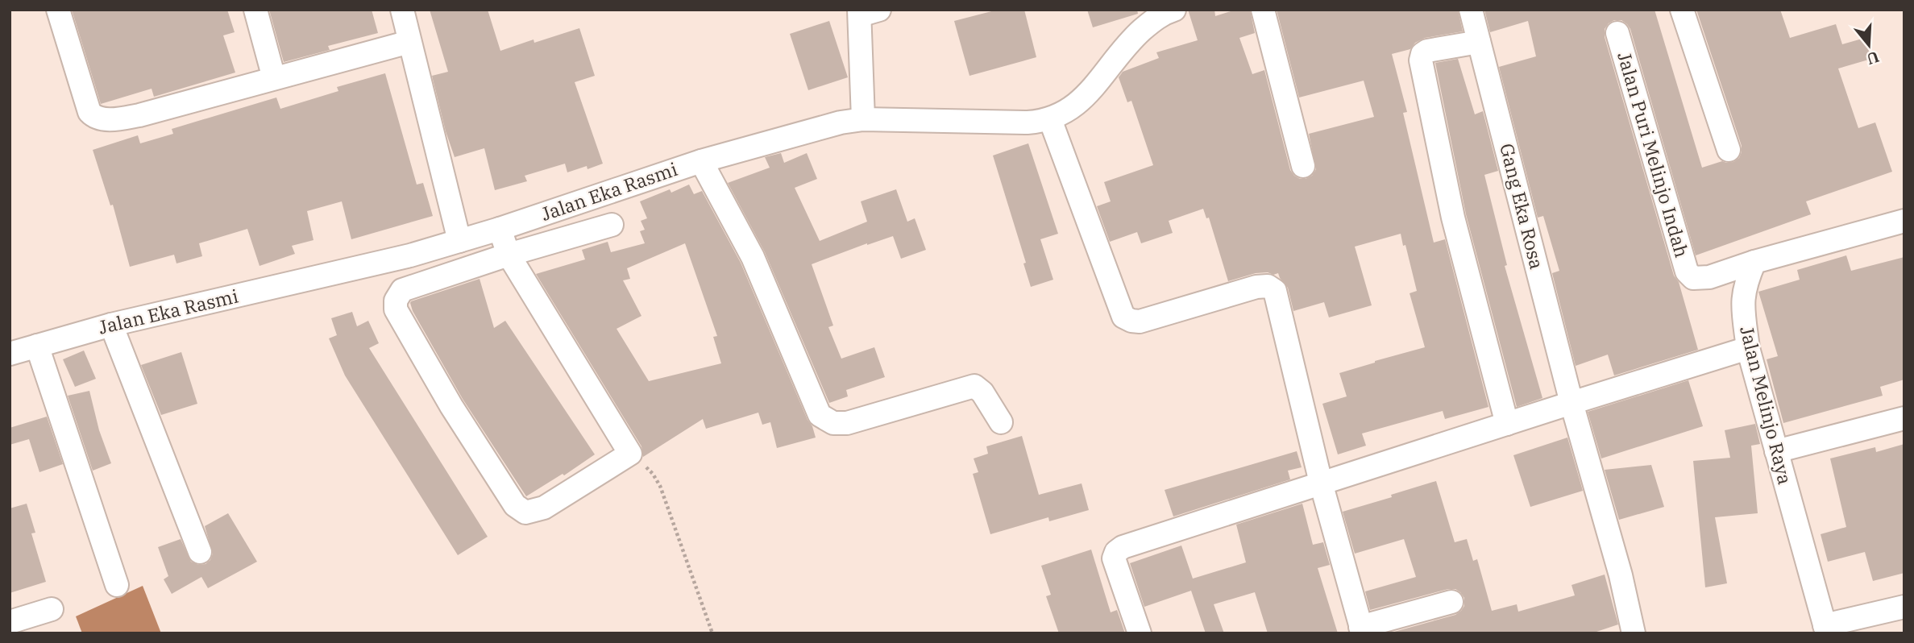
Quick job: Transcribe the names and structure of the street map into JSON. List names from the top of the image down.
{
  "streets": {
    "street": [
      "Jalan Puri Melinjo Indah",
      "Jalan Eka Rasmi",
      "Gang Eka Rosa",
      "Jalan Melinjo Raya"
    ]
  },
  "crossings": [
    ["Jalan Puri Melinjo Indah", "Jalan Melinjo Raya"]
  ],
  "north": "bottom"
}
